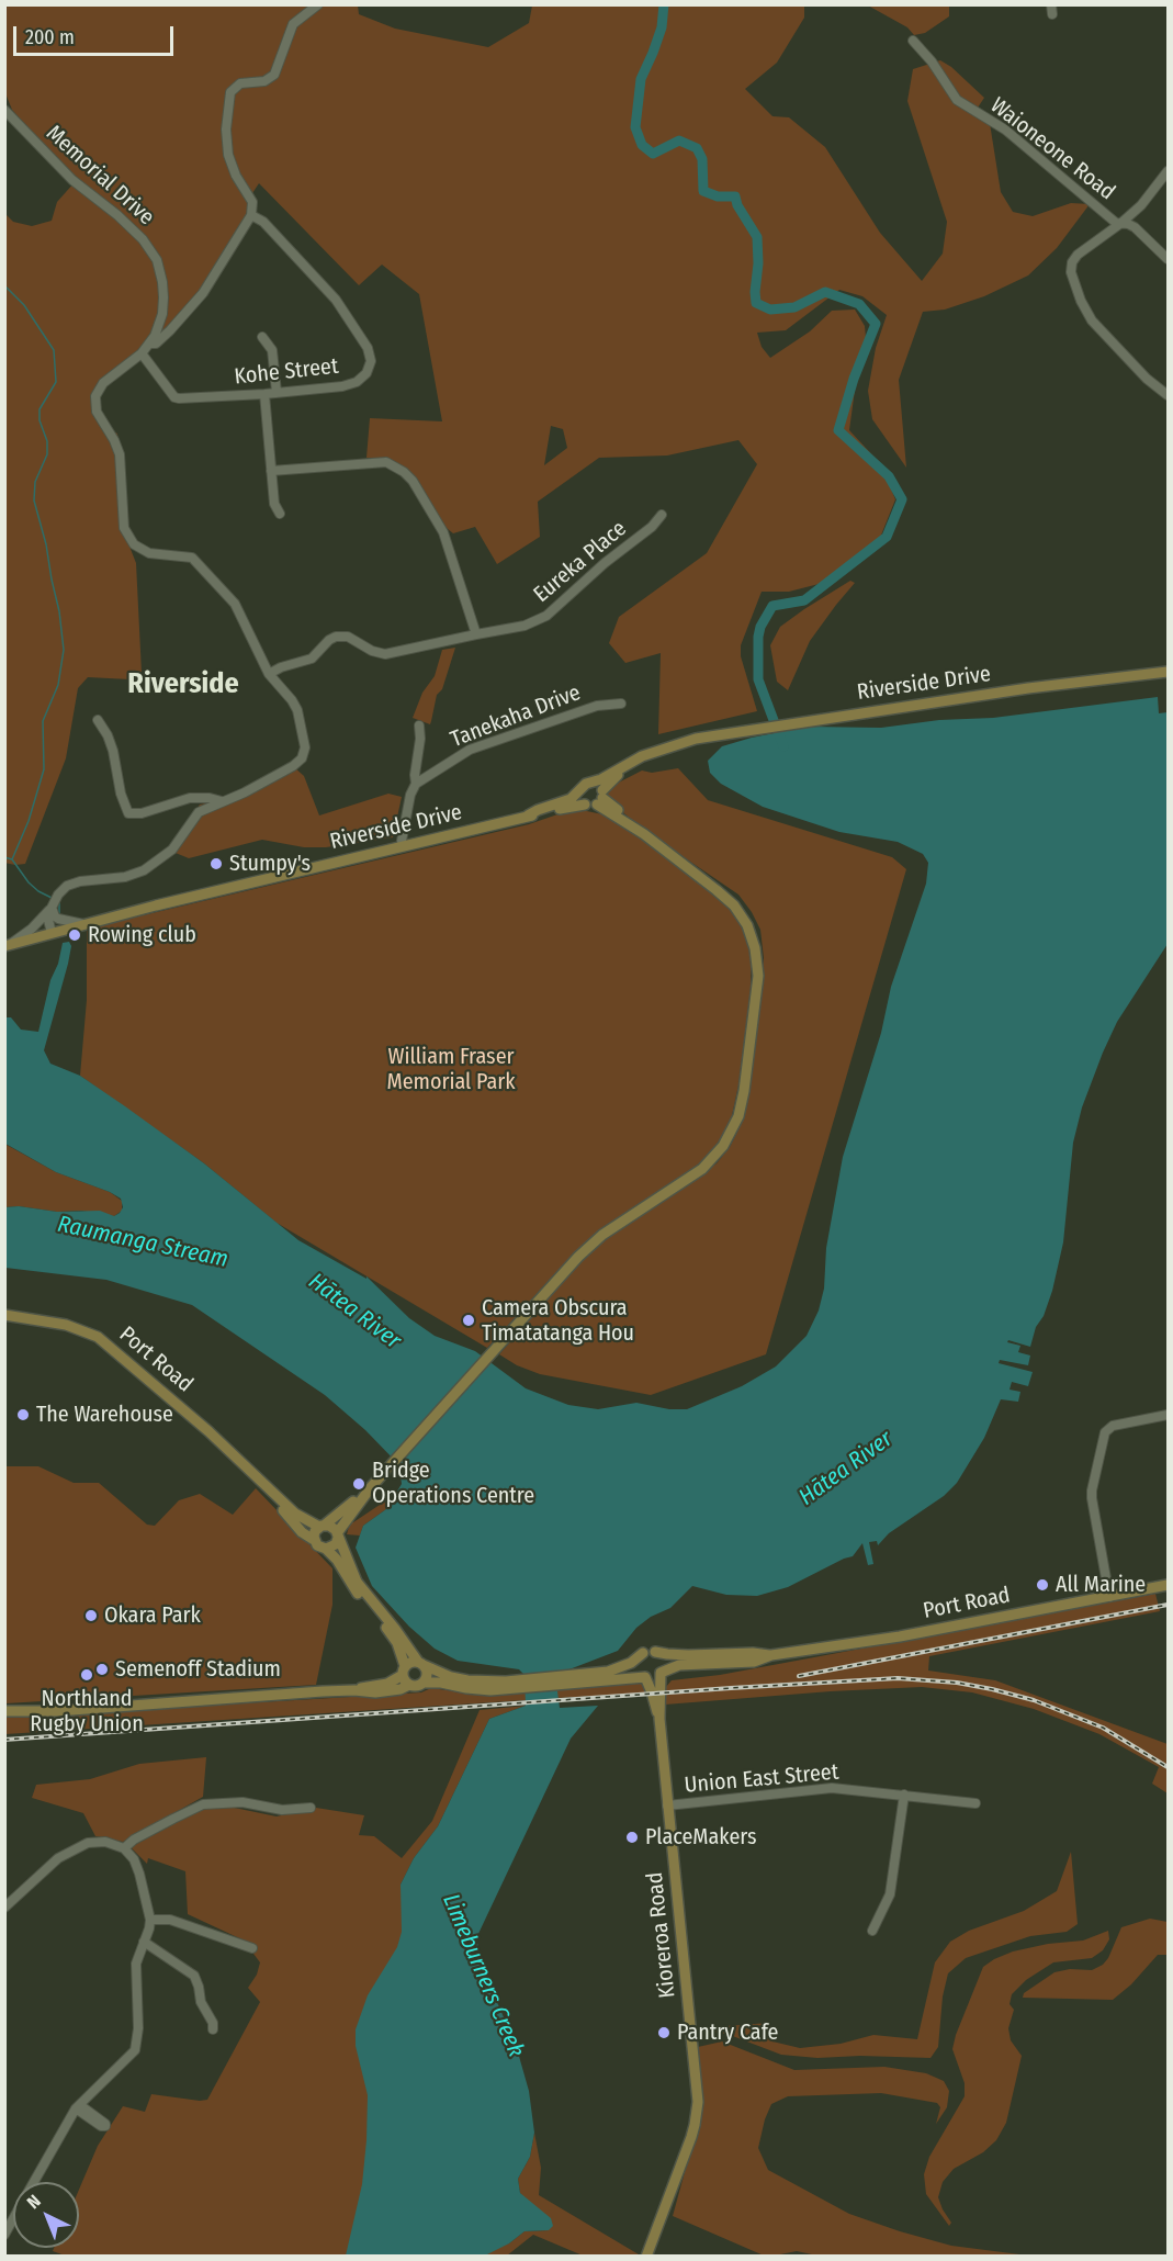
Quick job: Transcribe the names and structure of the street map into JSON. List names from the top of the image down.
{
  "streets": {
    "main road": ["Riverside Drive", "Port Road", "Kioreroa Road"],
    "street": [
      "Waioneone Road",
      "Memorial Drive",
      "Kohe Street",
      "Eureka Place",
      "Tanekaha Drive",
      "Union East Street"
    ]
  },
  "crossings": [
    ["Memorial Drive", "Kohe Street"],
    ["Memorial Drive", "Eureka Place"],
    ["Memorial Drive", "Riverside Drive"],
    ["Port Road", "Kioreroa Road"],
    ["Union East Street", "Kioreroa Road"]
  ],
  "districts": ["Riverside"],
  "water": ["Raumanga Stream", "Hātea River", "Limeburners Creek"],
  "parks": ["William Fraser Memorial Park"],
  "places": [
    "Stumpy's",
    "Rowing club",
    "Camera Obscura Timatatanga Hou",
    "The Warehouse",
    "Bridge Operations Centre",
    "All Marine",
    "Okara Park",
    "Semenoff Stadium",
    "Northland Rugby Union",
    "PlaceMakers",
    "Pantry Cafe"
  ],
  "scale_bar": "200 m",
  "north": "top left"
}
